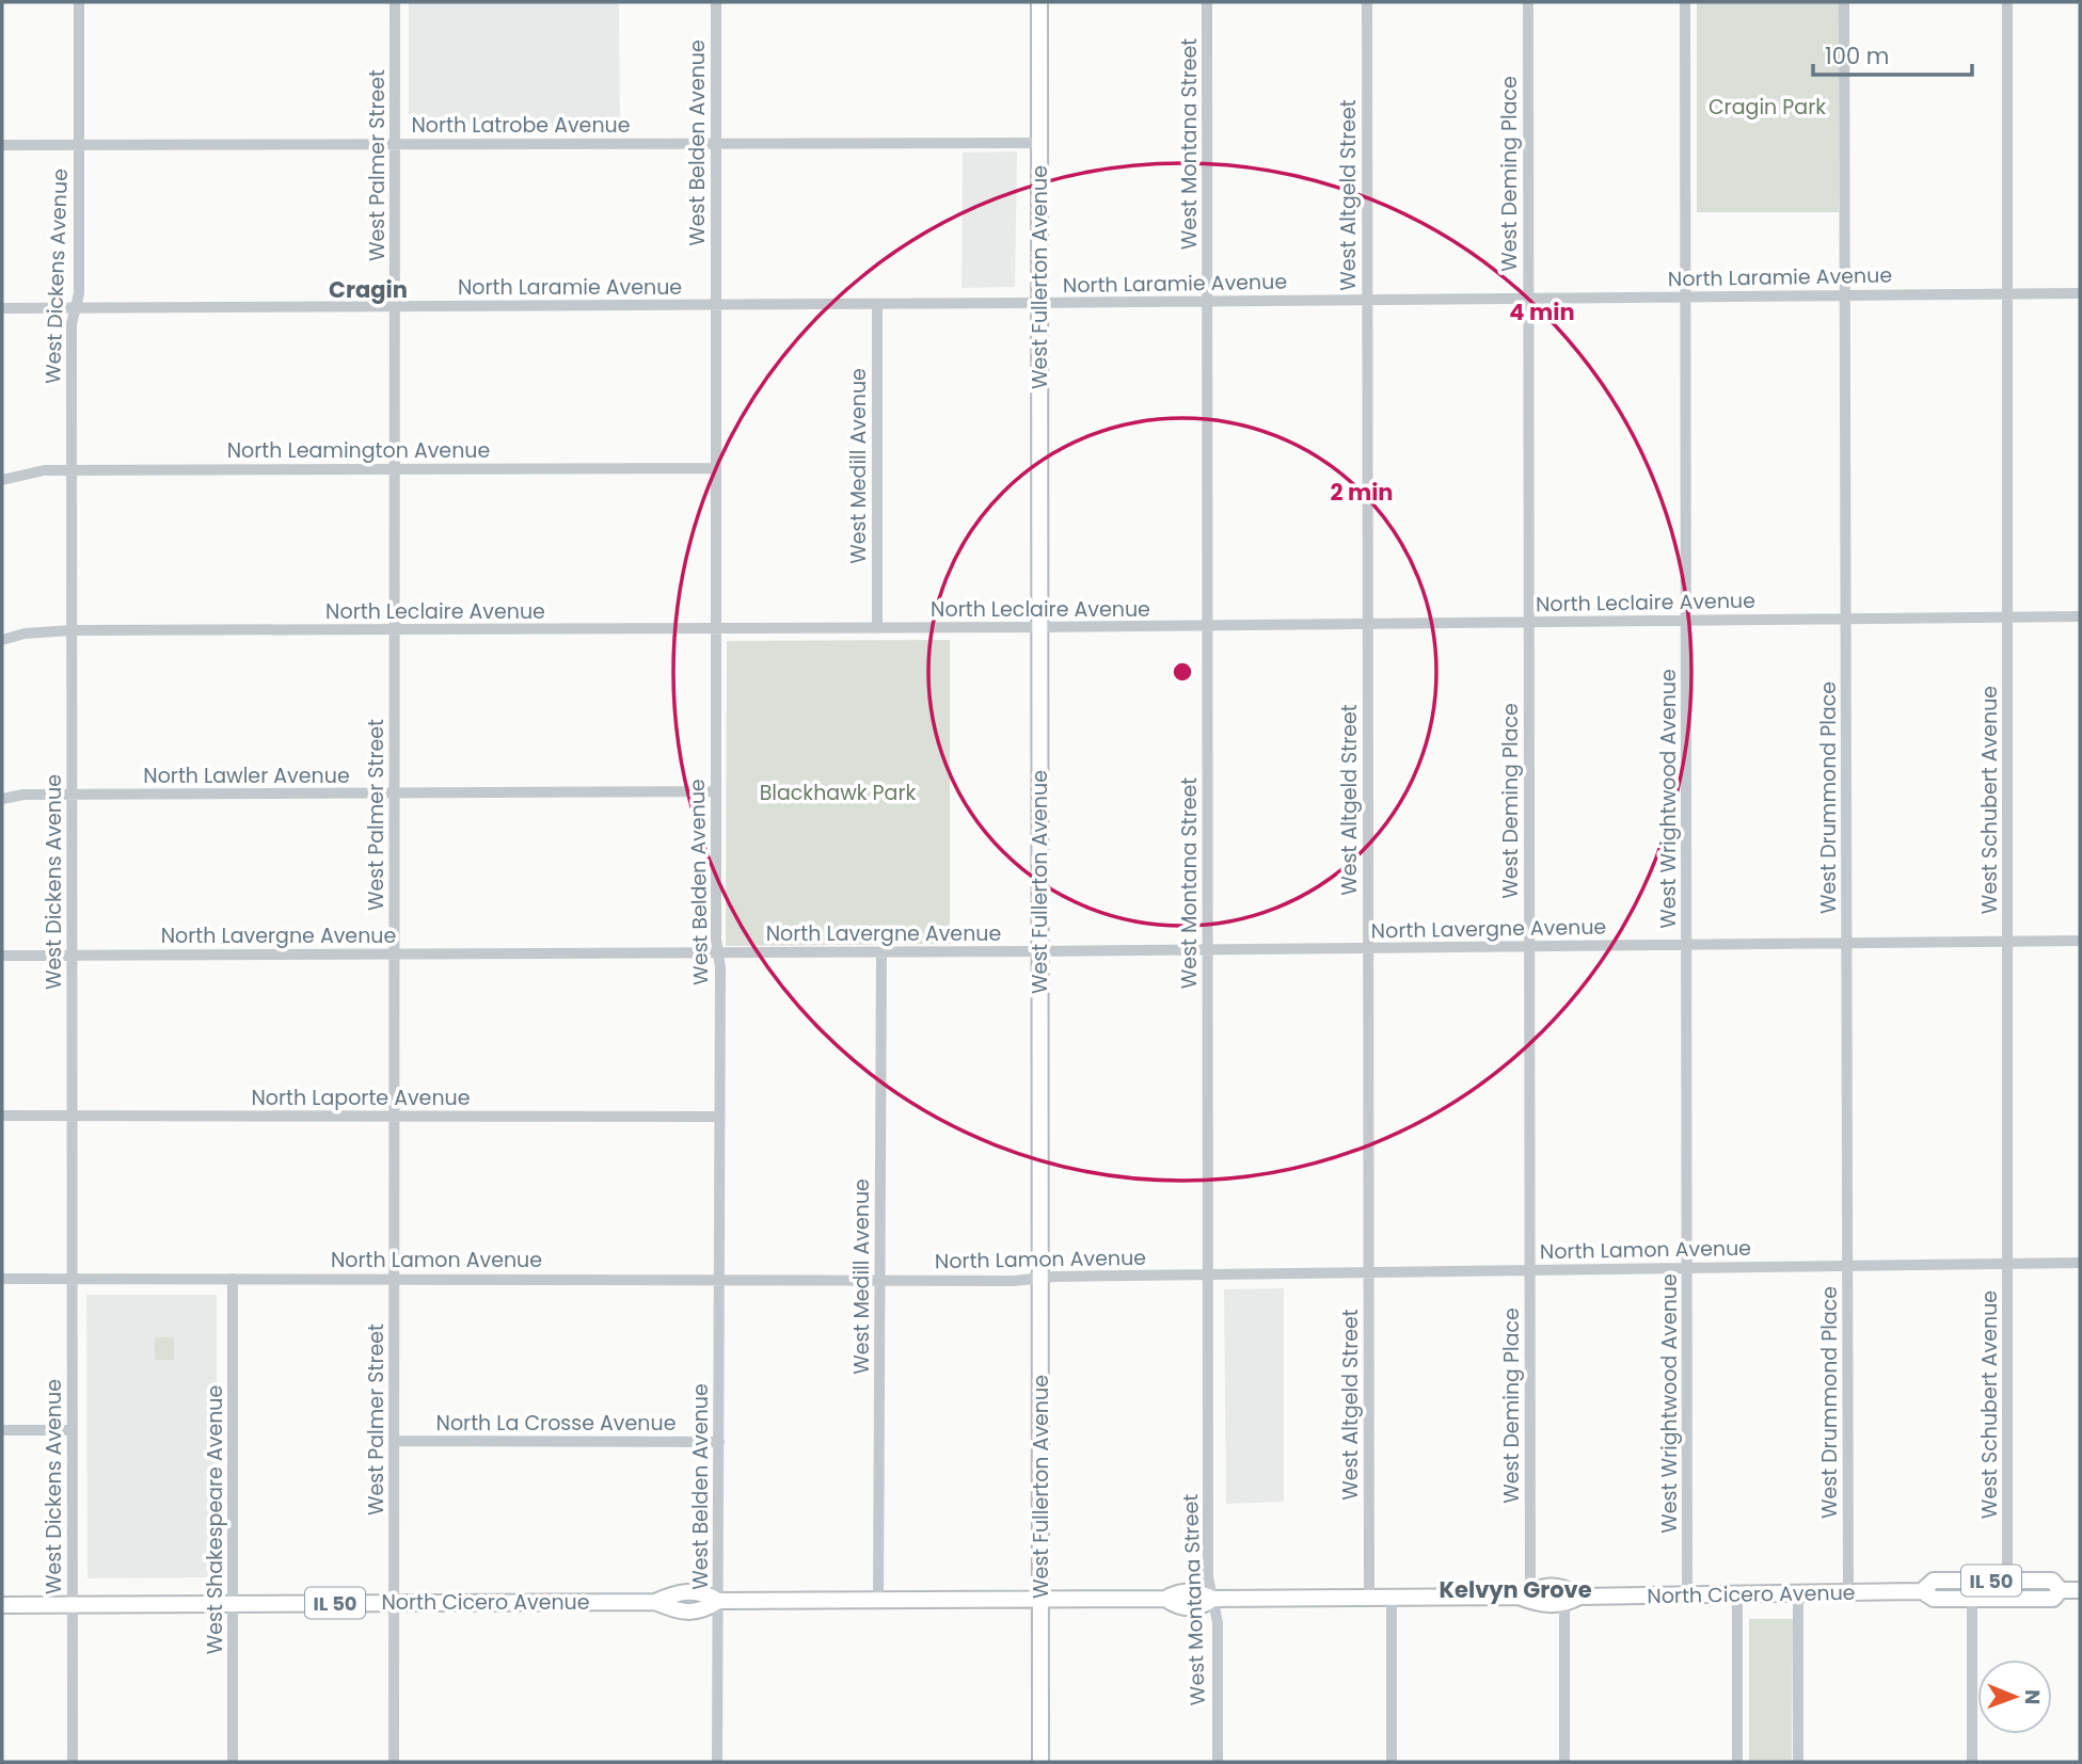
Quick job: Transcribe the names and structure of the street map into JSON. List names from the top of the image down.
{
  "streets": {
    "main road": ["West Fullerton Avenue", "IL 50", "North Cicero Avenue"],
    "street": [
      "North Latrobe Avenue",
      "West Belden Avenue",
      "West Montana Street",
      "West Palmer Street",
      "West Deming Place",
      "West Altgeld Street",
      "West Dickens Avenue",
      "North Laramie Avenue",
      "North Leamington Avenue",
      "West Medill Avenue",
      "North Leclaire Avenue",
      "North Lawler Avenue",
      "West Drummond Place",
      "West Wrightwood Avenue",
      "West Schubert Avenue",
      "North Lavergne Avenue",
      "North Laporte Avenue",
      "North Lamon Avenue",
      "North La Crosse Avenue",
      "West Shakespeare Avenue"
    ]
  },
  "crossings": [
    ["North Latrobe Avenue", "West Belden Avenue"],
    ["North Latrobe Avenue", "West Palmer Street"],
    ["North Latrobe Avenue", "West Dickens Avenue"],
    ["North Latrobe Avenue", "West Fullerton Avenue"],
    ["West Belden Avenue", "North Laramie Avenue"],
    ["West Belden Avenue", "North Leamington Avenue"],
    ["West Belden Avenue", "North Leclaire Avenue"],
    ["West Belden Avenue", "North Lawler Avenue"],
    ["West Belden Avenue", "North Lavergne Avenue"],
    ["West Belden Avenue", "North Laporte Avenue"],
    ["West Belden Avenue", "North Lamon Avenue"],
    ["West Belden Avenue", "North La Crosse Avenue"],
    ["West Belden Avenue", "North Cicero Avenue"],
    ["West Montana Street", "North Laramie Avenue"],
    ["West Montana Street", "North Leclaire Avenue"],
    ["West Montana Street", "North Lavergne Avenue"],
    ["West Montana Street", "North Lamon Avenue"],
    ["West Montana Street", "North Cicero Avenue"],
    ["West Palmer Street", "North Laramie Avenue"],
    ["West Palmer Street", "North Leamington Avenue"],
    ["West Palmer Street", "North Leclaire Avenue"],
    ["West Palmer Street", "North Lawler Avenue"],
    ["West Palmer Street", "North Lavergne Avenue"],
    ["West Palmer Street", "North Laporte Avenue"],
    ["West Palmer Street", "North Lamon Avenue"],
    ["West Palmer Street", "North La Crosse Avenue"],
    ["West Palmer Street", "North Cicero Avenue"],
    ["West Deming Place", "North Laramie Avenue"],
    ["West Deming Place", "North Leclaire Avenue"],
    ["West Deming Place", "North Lavergne Avenue"],
    ["West Deming Place", "North Lamon Avenue"],
    ["West Deming Place", "North Cicero Avenue"],
    ["West Altgeld Street", "North Laramie Avenue"],
    ["West Altgeld Street", "North Leclaire Avenue"],
    ["West Altgeld Street", "North Lavergne Avenue"],
    ["West Altgeld Street", "North Lamon Avenue"],
    ["West Altgeld Street", "North Cicero Avenue"],
    ["West Dickens Avenue", "North Laramie Avenue"],
    ["West Dickens Avenue", "North Leamington Avenue"],
    ["West Dickens Avenue", "North Leclaire Avenue"],
    ["West Dickens Avenue", "North Lawler Avenue"],
    ["West Dickens Avenue", "North Lavergne Avenue"],
    ["West Dickens Avenue", "North Laporte Avenue"],
    ["West Dickens Avenue", "North Lamon Avenue"],
    ["West Dickens Avenue", "North Cicero Avenue"],
    ["West Fullerton Avenue", "North Laramie Avenue"],
    ["West Fullerton Avenue", "North Leclaire Avenue"],
    ["West Fullerton Avenue", "North Lavergne Avenue"],
    ["West Fullerton Avenue", "North Lamon Avenue"],
    ["West Fullerton Avenue", "North Cicero Avenue"],
    ["North Laramie Avenue", "West Medill Avenue"],
    ["North Laramie Avenue", "West Drummond Place"],
    ["North Laramie Avenue", "West Wrightwood Avenue"],
    ["North Laramie Avenue", "West Schubert Avenue"],
    ["West Medill Avenue", "North Leclaire Avenue"],
    ["West Medill Avenue", "North Lavergne Avenue"],
    ["West Medill Avenue", "North Lamon Avenue"],
    ["West Medill Avenue", "North Cicero Avenue"],
    ["North Leclaire Avenue", "West Drummond Place"],
    ["North Leclaire Avenue", "West Wrightwood Avenue"],
    ["North Leclaire Avenue", "West Schubert Avenue"],
    ["West Drummond Place", "North Lavergne Avenue"],
    ["West Drummond Place", "North Lamon Avenue"],
    ["West Drummond Place", "North Cicero Avenue"],
    ["West Wrightwood Avenue", "North Lavergne Avenue"],
    ["West Wrightwood Avenue", "North Lamon Avenue"],
    ["West Wrightwood Avenue", "North Cicero Avenue"],
    ["West Schubert Avenue", "North Lavergne Avenue"],
    ["West Schubert Avenue", "North Lamon Avenue"],
    ["West Schubert Avenue", "North Cicero Avenue"],
    ["North Lamon Avenue", "West Shakespeare Avenue"],
    ["West Shakespeare Avenue", "North Cicero Avenue"]
  ],
  "districts": ["Cragin", "Kelvyn Grove"],
  "parks": ["Cragin Park", "Blackhawk Park"],
  "scale_bar": "100 m",
  "north": "right",
  "rings": ["4 min", "2 min"]
}
